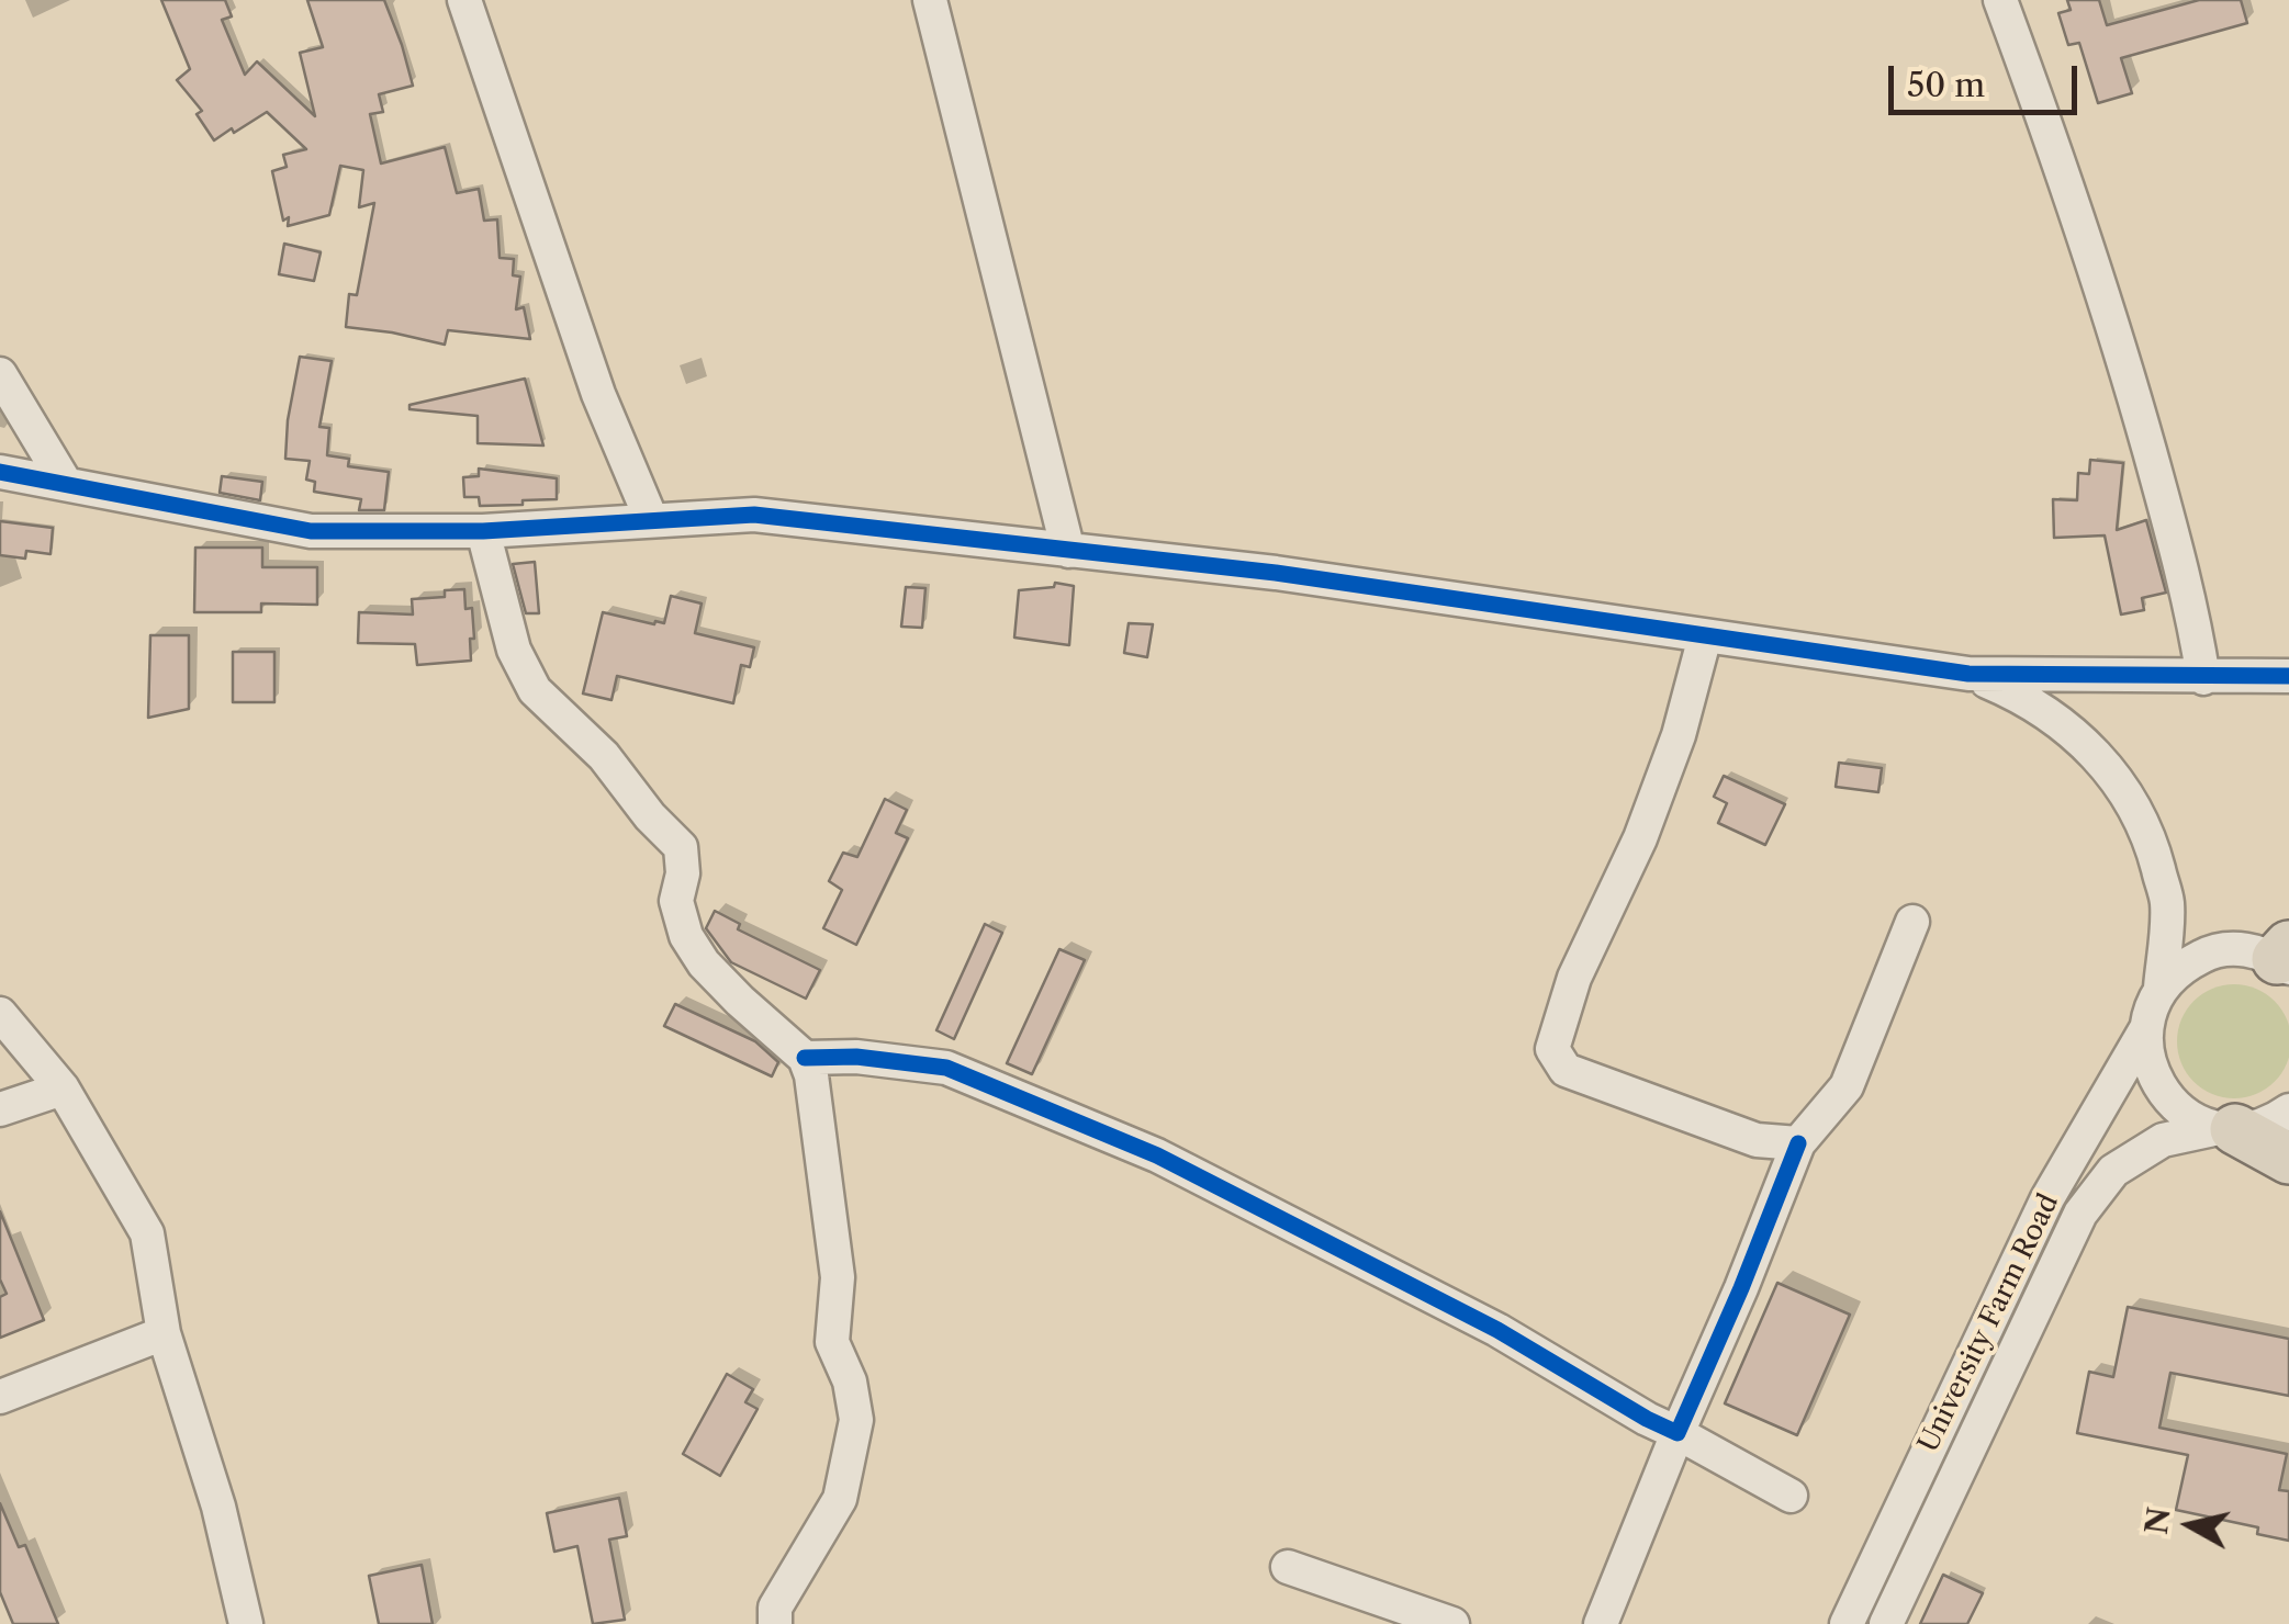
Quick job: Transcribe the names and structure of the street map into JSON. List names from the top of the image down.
{
  "streets": {
    "street": ["University Farm Road"]
  },
  "scale_bar": "50 m",
  "north": "left"
}
